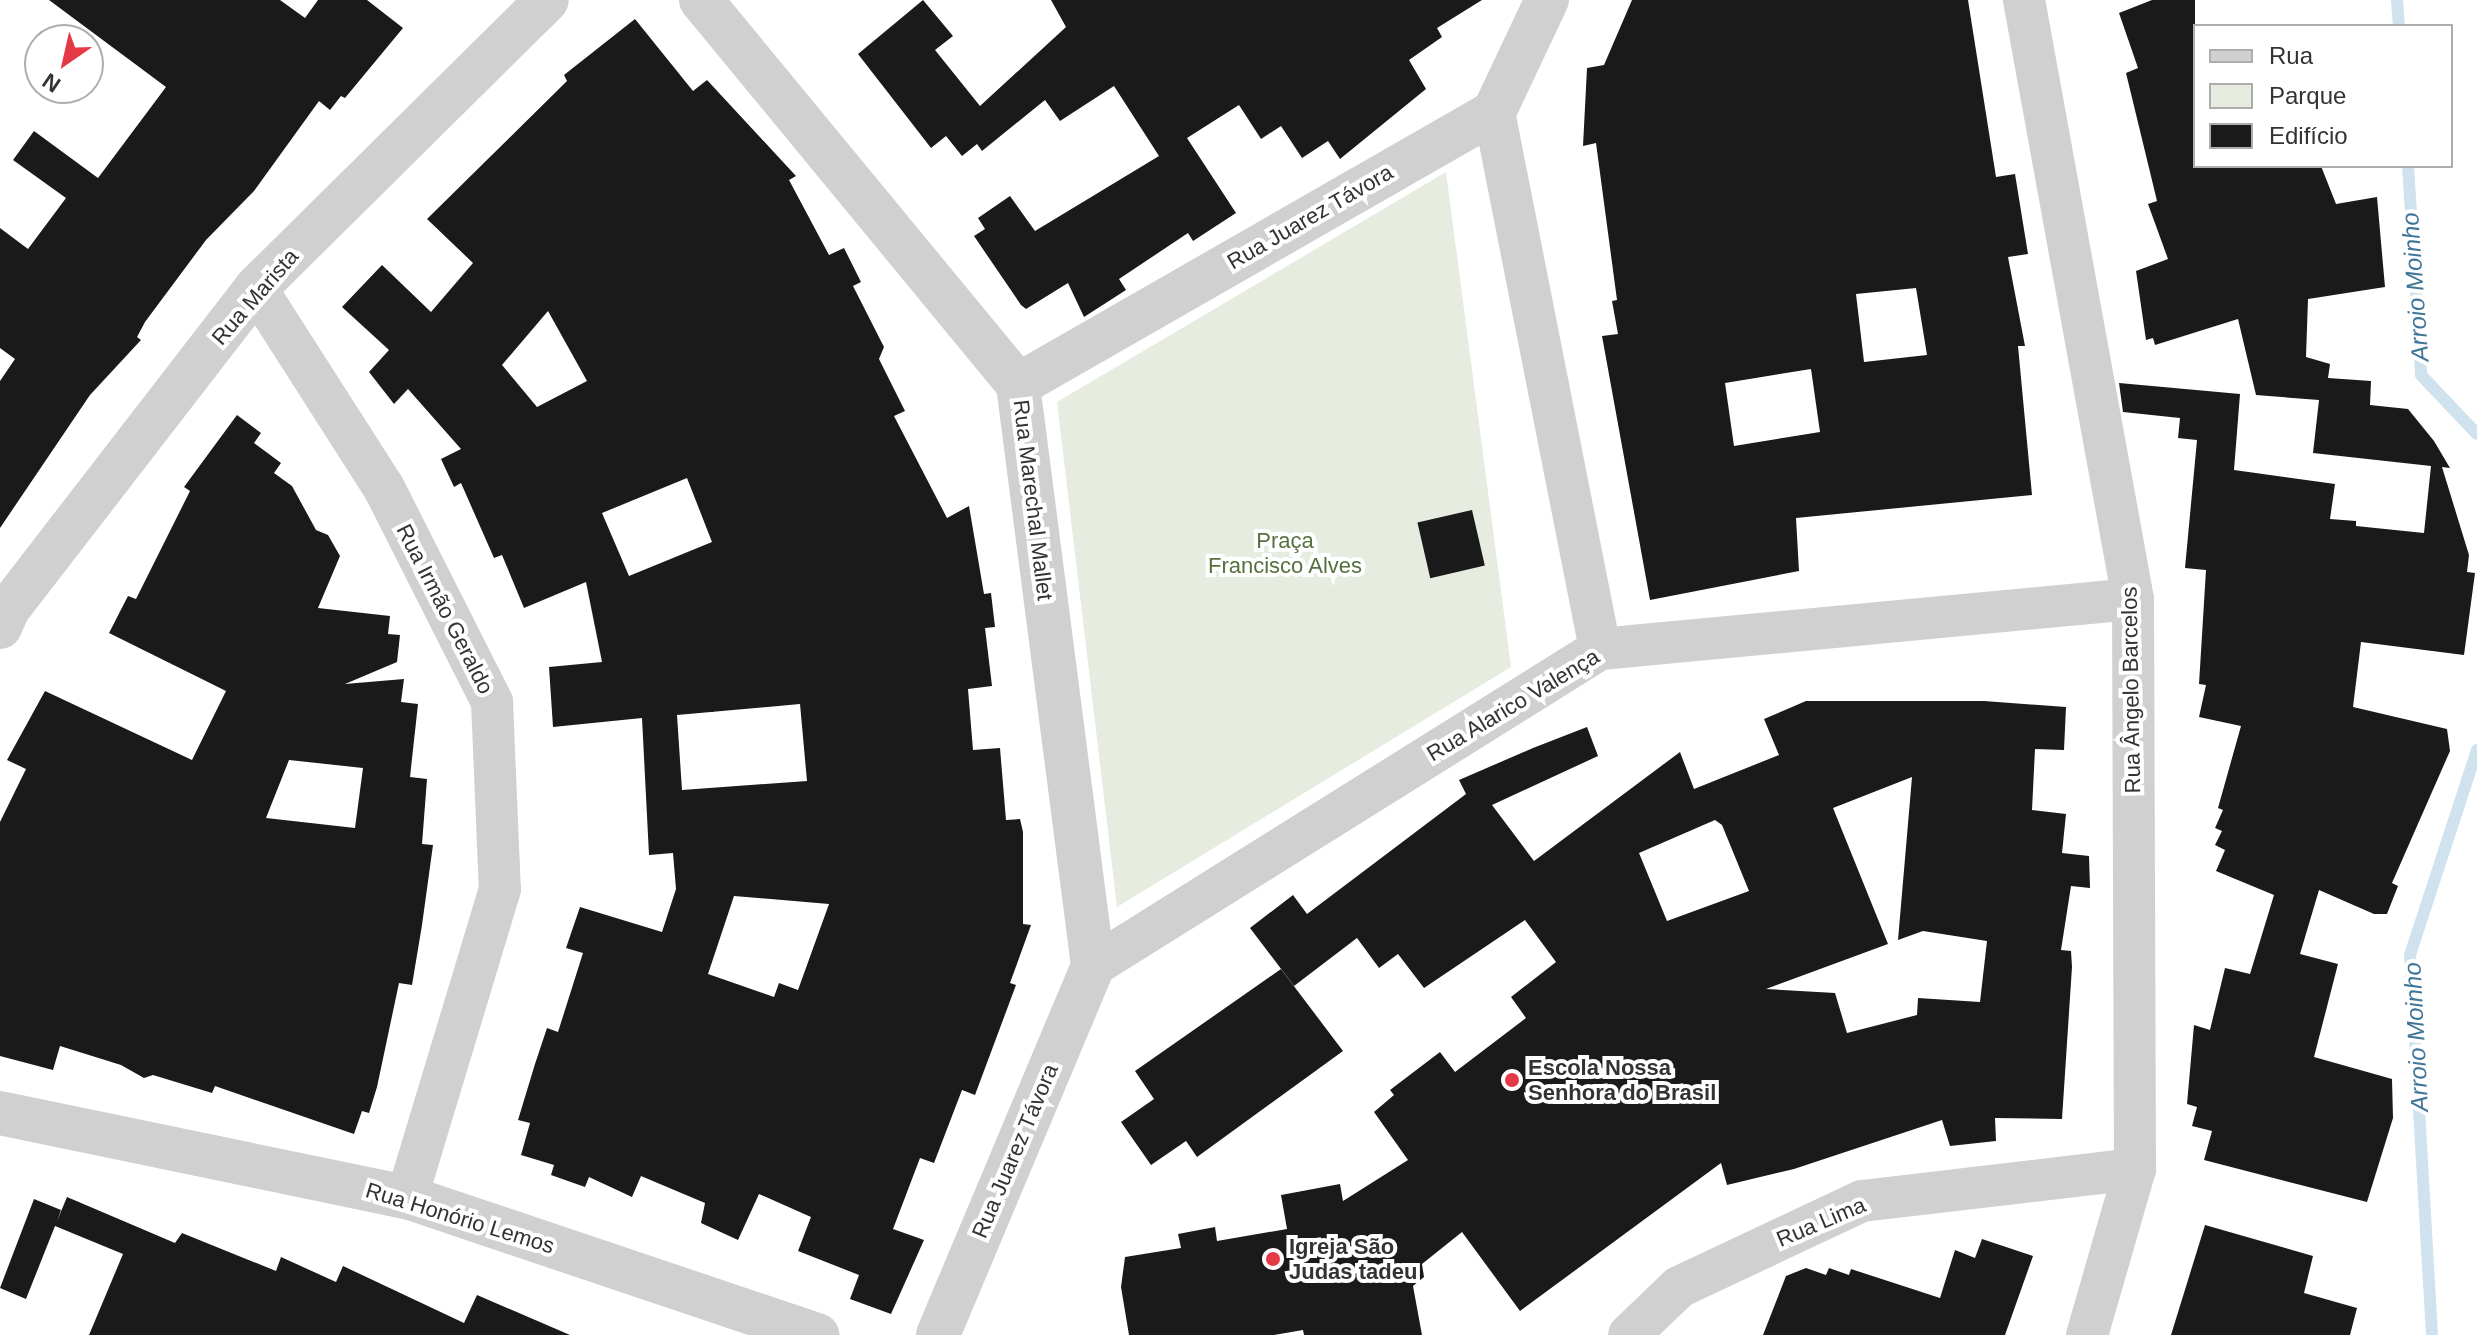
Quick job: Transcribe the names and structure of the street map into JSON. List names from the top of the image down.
{
  "streets": {
    "street": [
      "Rua Juarez Távora",
      "Rua Marista",
      "Rua Marechal Mallet",
      "Rua Irmão Geraldo",
      "Rua Ângelo Barcelos",
      "Rua Alarico Valença",
      "Rua Honório Lemos",
      "Rua Lima"
    ]
  },
  "crossings": [
    ["Rua Juarez Távora", "Rua Marechal Mallet"],
    ["Rua Juarez Távora", "Rua Alarico Valença"],
    ["Rua Marista", "Rua Irmão Geraldo"],
    ["Rua Marechal Mallet", "Rua Alarico Valença"],
    ["Rua Irmão Geraldo", "Rua Honório Lemos"],
    ["Rua Ângelo Barcelos", "Rua Alarico Valença"],
    ["Rua Ângelo Barcelos", "Rua Lima"]
  ],
  "water": ["Arroio Moinho"],
  "parks": ["Praça Francisco Alves"],
  "places": ["Escola Nossa Senhora do Brasil", "Igreja São Judas tadeu"],
  "legend": ["Rua", "Parque", "Edifício"],
  "north": "bottom left"
}
